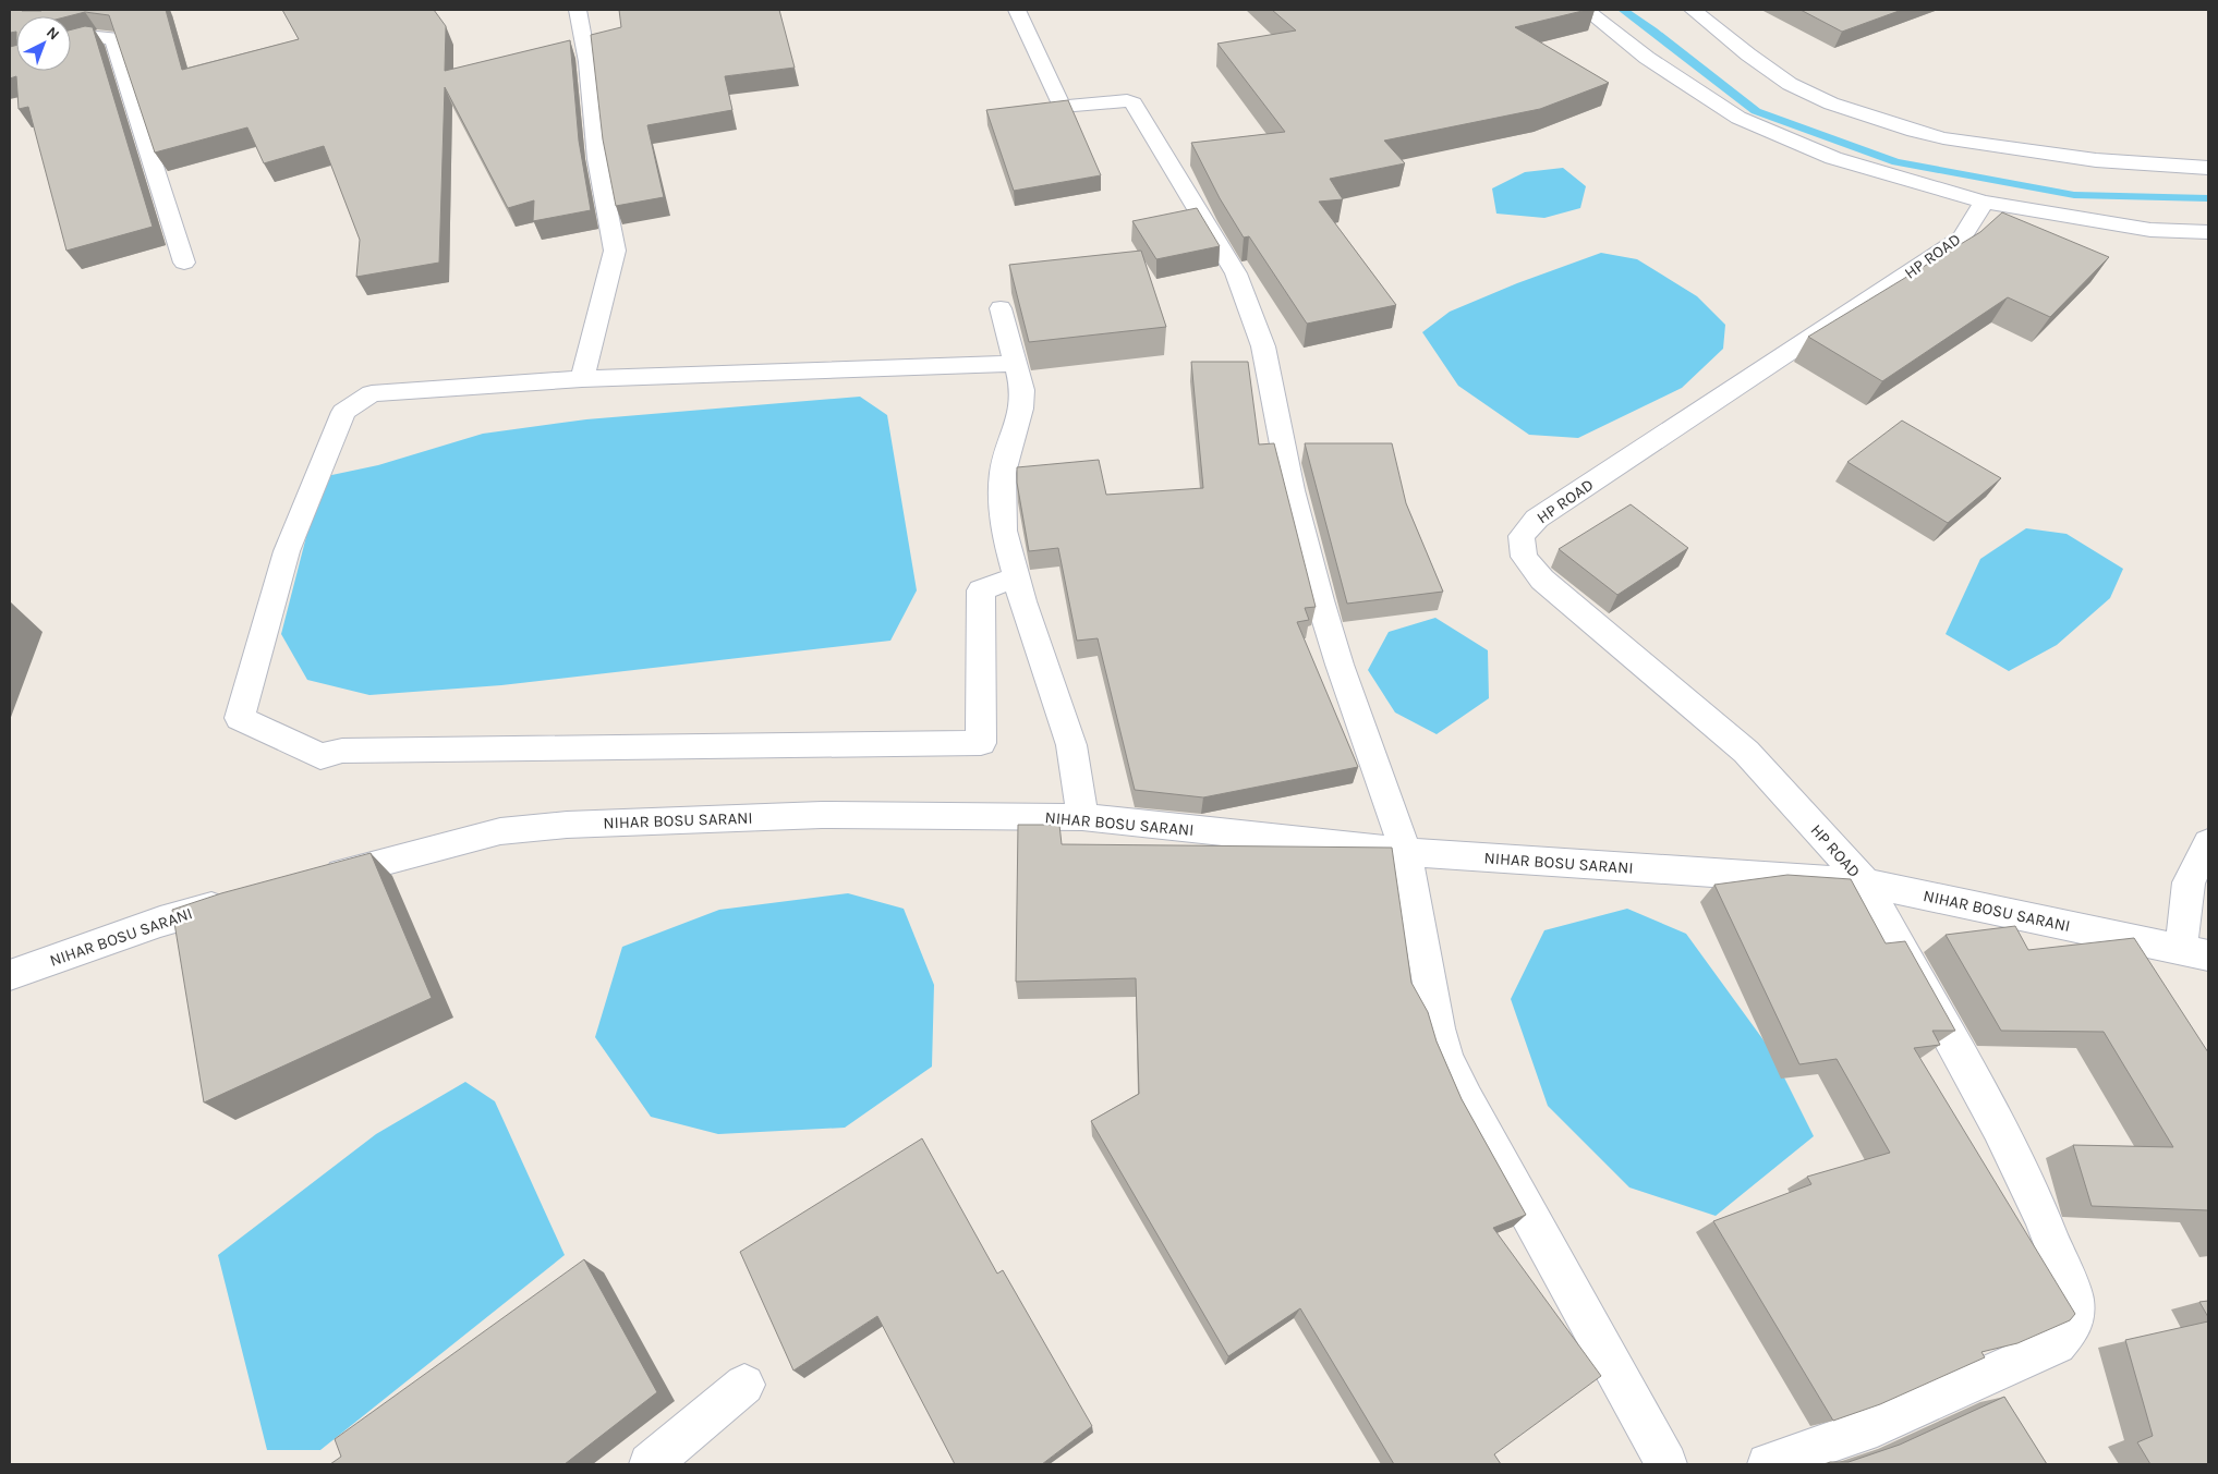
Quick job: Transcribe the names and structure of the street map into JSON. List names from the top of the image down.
{
  "streets": {
    "street": ["HP ROAD", "NIHAR BOSU SARANI"]
  },
  "crossings": [
    ["HP ROAD", "NIHAR BOSU SARANI"]
  ],
  "north": "top right"
}
